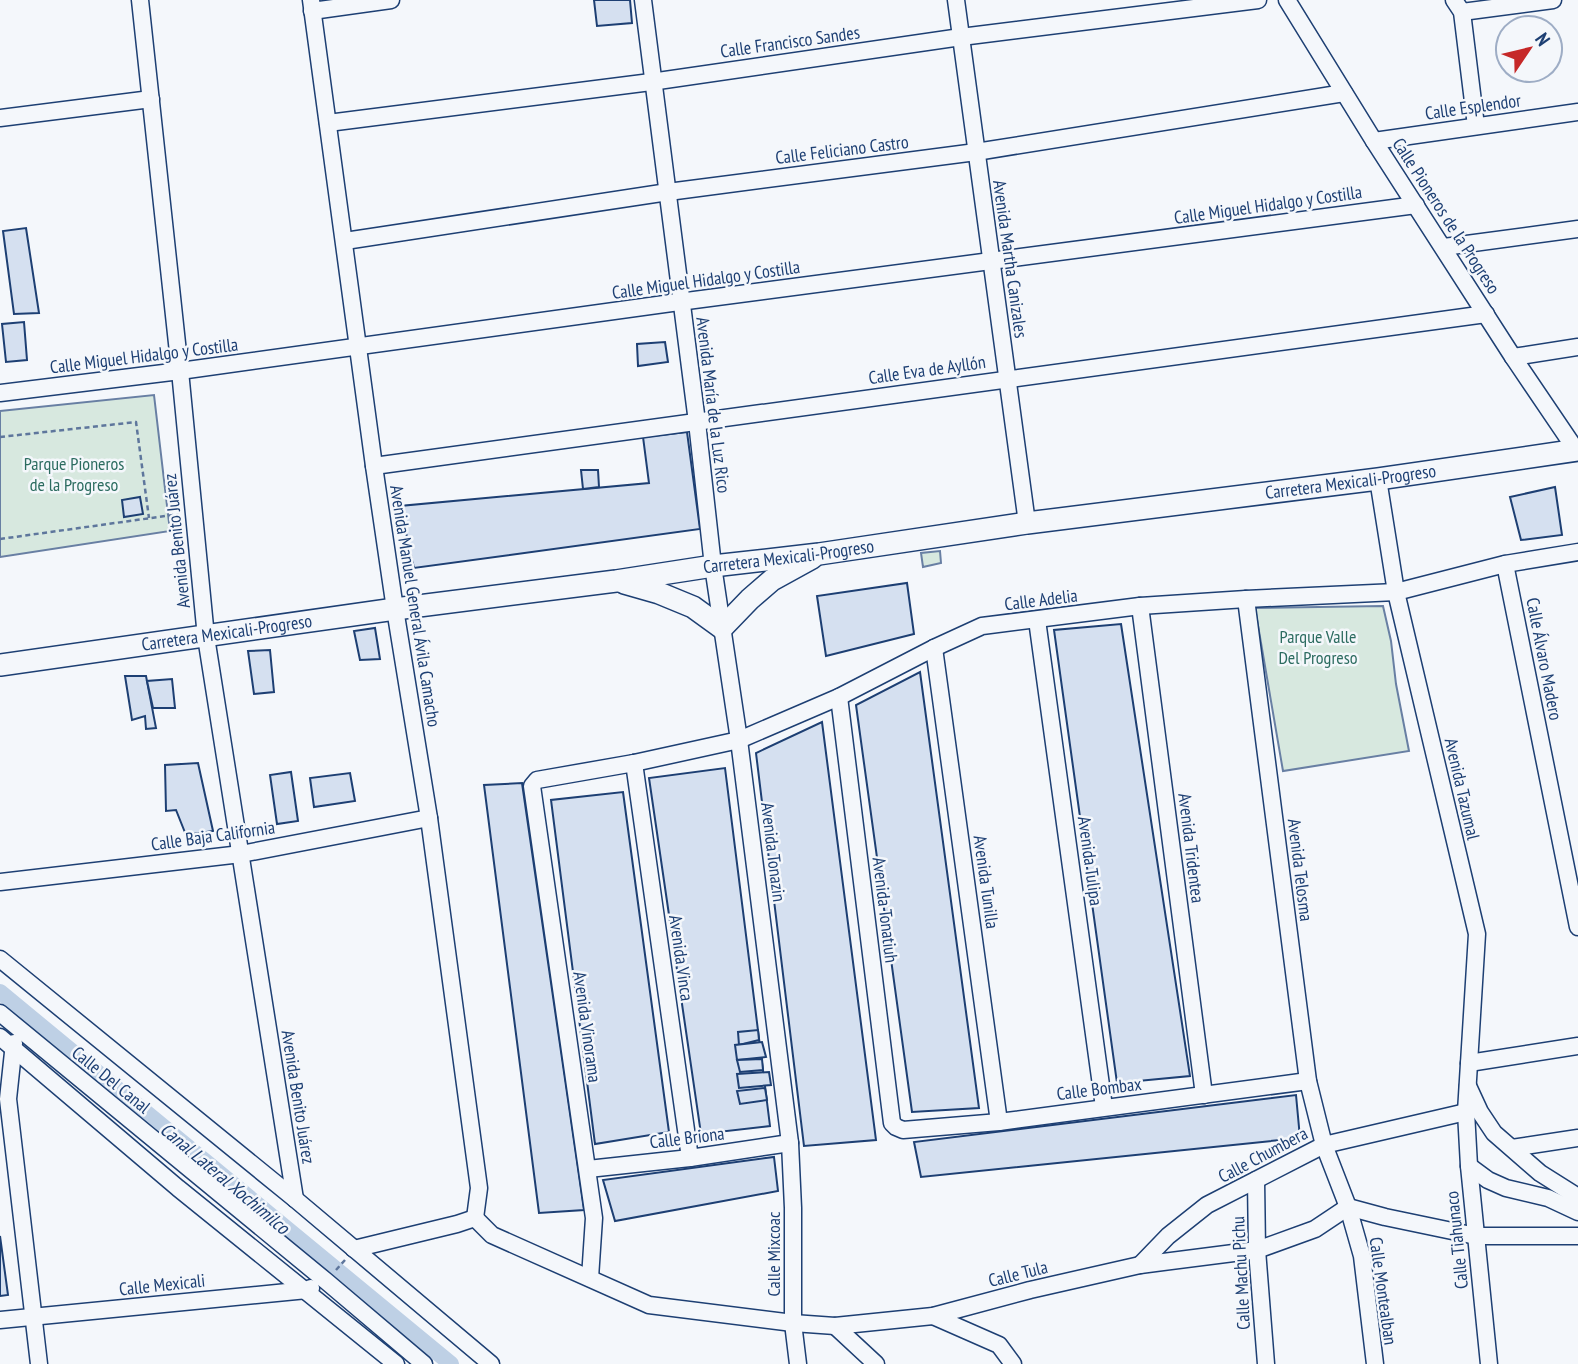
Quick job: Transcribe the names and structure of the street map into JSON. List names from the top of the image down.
{
  "streets": {
    "main road": ["Carretera Mexicali-Progreso"],
    "street": [
      "Calle Francisco Sandes",
      "Calle Esplendor",
      "Calle Feliciano Castro",
      "Calle Miguel Hidalgo y Costilla",
      "Calle Pioneros de la Progreso",
      "Avenida Martha Canizales",
      "Calle Eva de Ayllón",
      "Avenida María de la Luz Rico",
      "Avenida Benito Juárez",
      "Calle Adelia",
      "Avenida Manuel General Ávila Camacho",
      "Calle Álvaro Madero",
      "Avenida Tazumal",
      "Calle Baja California",
      "Avenida Tridentea",
      "Avenida Tonazin",
      "Avenida Tulipa",
      "Avenida Telosma",
      "Avenida Tunilla",
      "Avenida Tonatiuh",
      "Avenida Vinca",
      "Avenida Vinorama",
      "Calle Del Canal",
      "Calle Bombax",
      "Calle Briona",
      "Calle Chumbera",
      "Calle Tiahunaco",
      "Calle Mixcoac",
      "Calle Machu Pichu",
      "Calle Tula",
      "Calle Mexicali",
      "Calle Montealban"
    ]
  },
  "crossings": [
    ["Calle Francisco Sandes", "Avenida Martha Canizales"],
    ["Calle Francisco Sandes", "Avenida María de la Luz Rico"],
    ["Calle Francisco Sandes", "Avenida Manuel General Ávila Camacho"],
    ["Calle Esplendor", "Calle Pioneros de la Progreso"],
    ["Calle Feliciano Castro", "Calle Pioneros de la Progreso"],
    ["Calle Feliciano Castro", "Avenida Martha Canizales"],
    ["Calle Feliciano Castro", "Avenida María de la Luz Rico"],
    ["Calle Feliciano Castro", "Avenida Manuel General Ávila Camacho"],
    ["Calle Miguel Hidalgo y Costilla", "Calle Pioneros de la Progreso"],
    ["Calle Miguel Hidalgo y Costilla", "Avenida Martha Canizales"],
    ["Calle Miguel Hidalgo y Costilla", "Avenida María de la Luz Rico"],
    ["Calle Miguel Hidalgo y Costilla", "Avenida Benito Juárez"],
    ["Calle Miguel Hidalgo y Costilla", "Avenida Manuel General Ávila Camacho"],
    ["Calle Pioneros de la Progreso", "Calle Eva de Ayllón"],
    ["Calle Pioneros de la Progreso", "Carretera Mexicali-Progreso"],
    ["Avenida Martha Canizales", "Calle Eva de Ayllón"],
    ["Avenida Martha Canizales", "Carretera Mexicali-Progreso"],
    ["Calle Eva de Ayllón", "Avenida María de la Luz Rico"],
    ["Calle Eva de Ayllón", "Avenida Manuel General Ávila Camacho"],
    ["Avenida María de la Luz Rico", "Carretera Mexicali-Progreso"],
    ["Avenida María de la Luz Rico", "Avenida Tonazin"],
    ["Carretera Mexicali-Progreso", "Avenida Benito Juárez"],
    ["Carretera Mexicali-Progreso", "Avenida Manuel General Ávila Camacho"],
    ["Carretera Mexicali-Progreso", "Avenida Tazumal"],
    ["Carretera Mexicali-Progreso", "Avenida Tonazin"],
    ["Avenida Benito Juárez", "Calle Baja California"],
    ["Calle Adelia", "Calle Álvaro Madero"],
    ["Calle Adelia", "Avenida Tazumal"],
    ["Calle Adelia", "Avenida Tridentea"],
    ["Calle Adelia", "Avenida Tonazin"],
    ["Calle Adelia", "Avenida Tulipa"],
    ["Calle Adelia", "Avenida Telosma"],
    ["Calle Adelia", "Avenida Tunilla"],
    ["Calle Adelia", "Avenida Tonatiuh"],
    ["Calle Adelia", "Avenida Vinca"],
    ["Calle Adelia", "Avenida Vinorama"],
    ["Avenida Manuel General Ávila Camacho", "Calle Baja California"],
    ["Avenida Manuel General Ávila Camacho", "Calle Tula"],
    ["Avenida Tazumal", "Calle Chumbera"],
    ["Avenida Tazumal", "Calle Tiahunaco"],
    ["Avenida Tridentea", "Calle Bombax"],
    ["Avenida Tonazin", "Calle Briona"],
    ["Avenida Tonazin", "Calle Mixcoac"],
    ["Avenida Tulipa", "Calle Bombax"],
    ["Avenida Telosma", "Calle Bombax"],
    ["Avenida Telosma", "Calle Chumbera"],
    ["Avenida Telosma", "Calle Montealban"],
    ["Avenida Tunilla", "Calle Bombax"],
    ["Avenida Tonatiuh", "Calle Bombax"],
    ["Avenida Vinca", "Calle Briona"],
    ["Avenida Vinorama", "Calle Briona"],
    ["Avenida Vinorama", "Calle Tula"],
    ["Calle Del Canal", "Calle Mexicali"],
    ["Calle Briona", "Calle Mixcoac"],
    ["Calle Chumbera", "Calle Tiahunaco"],
    ["Calle Chumbera", "Calle Machu Pichu"],
    ["Calle Chumbera", "Calle Tula"],
    ["Calle Chumbera", "Calle Montealban"],
    ["Calle Mixcoac", "Calle Tula"],
    ["Calle Machu Pichu", "Calle Tula"],
    ["Calle Tula", "Calle Montealban"]
  ],
  "water": ["Canal Lateral Xochimilco"],
  "parks": ["Parque Pioneros de la Progreso", "Parque Valle Del Progreso"],
  "north": "top right"
}
